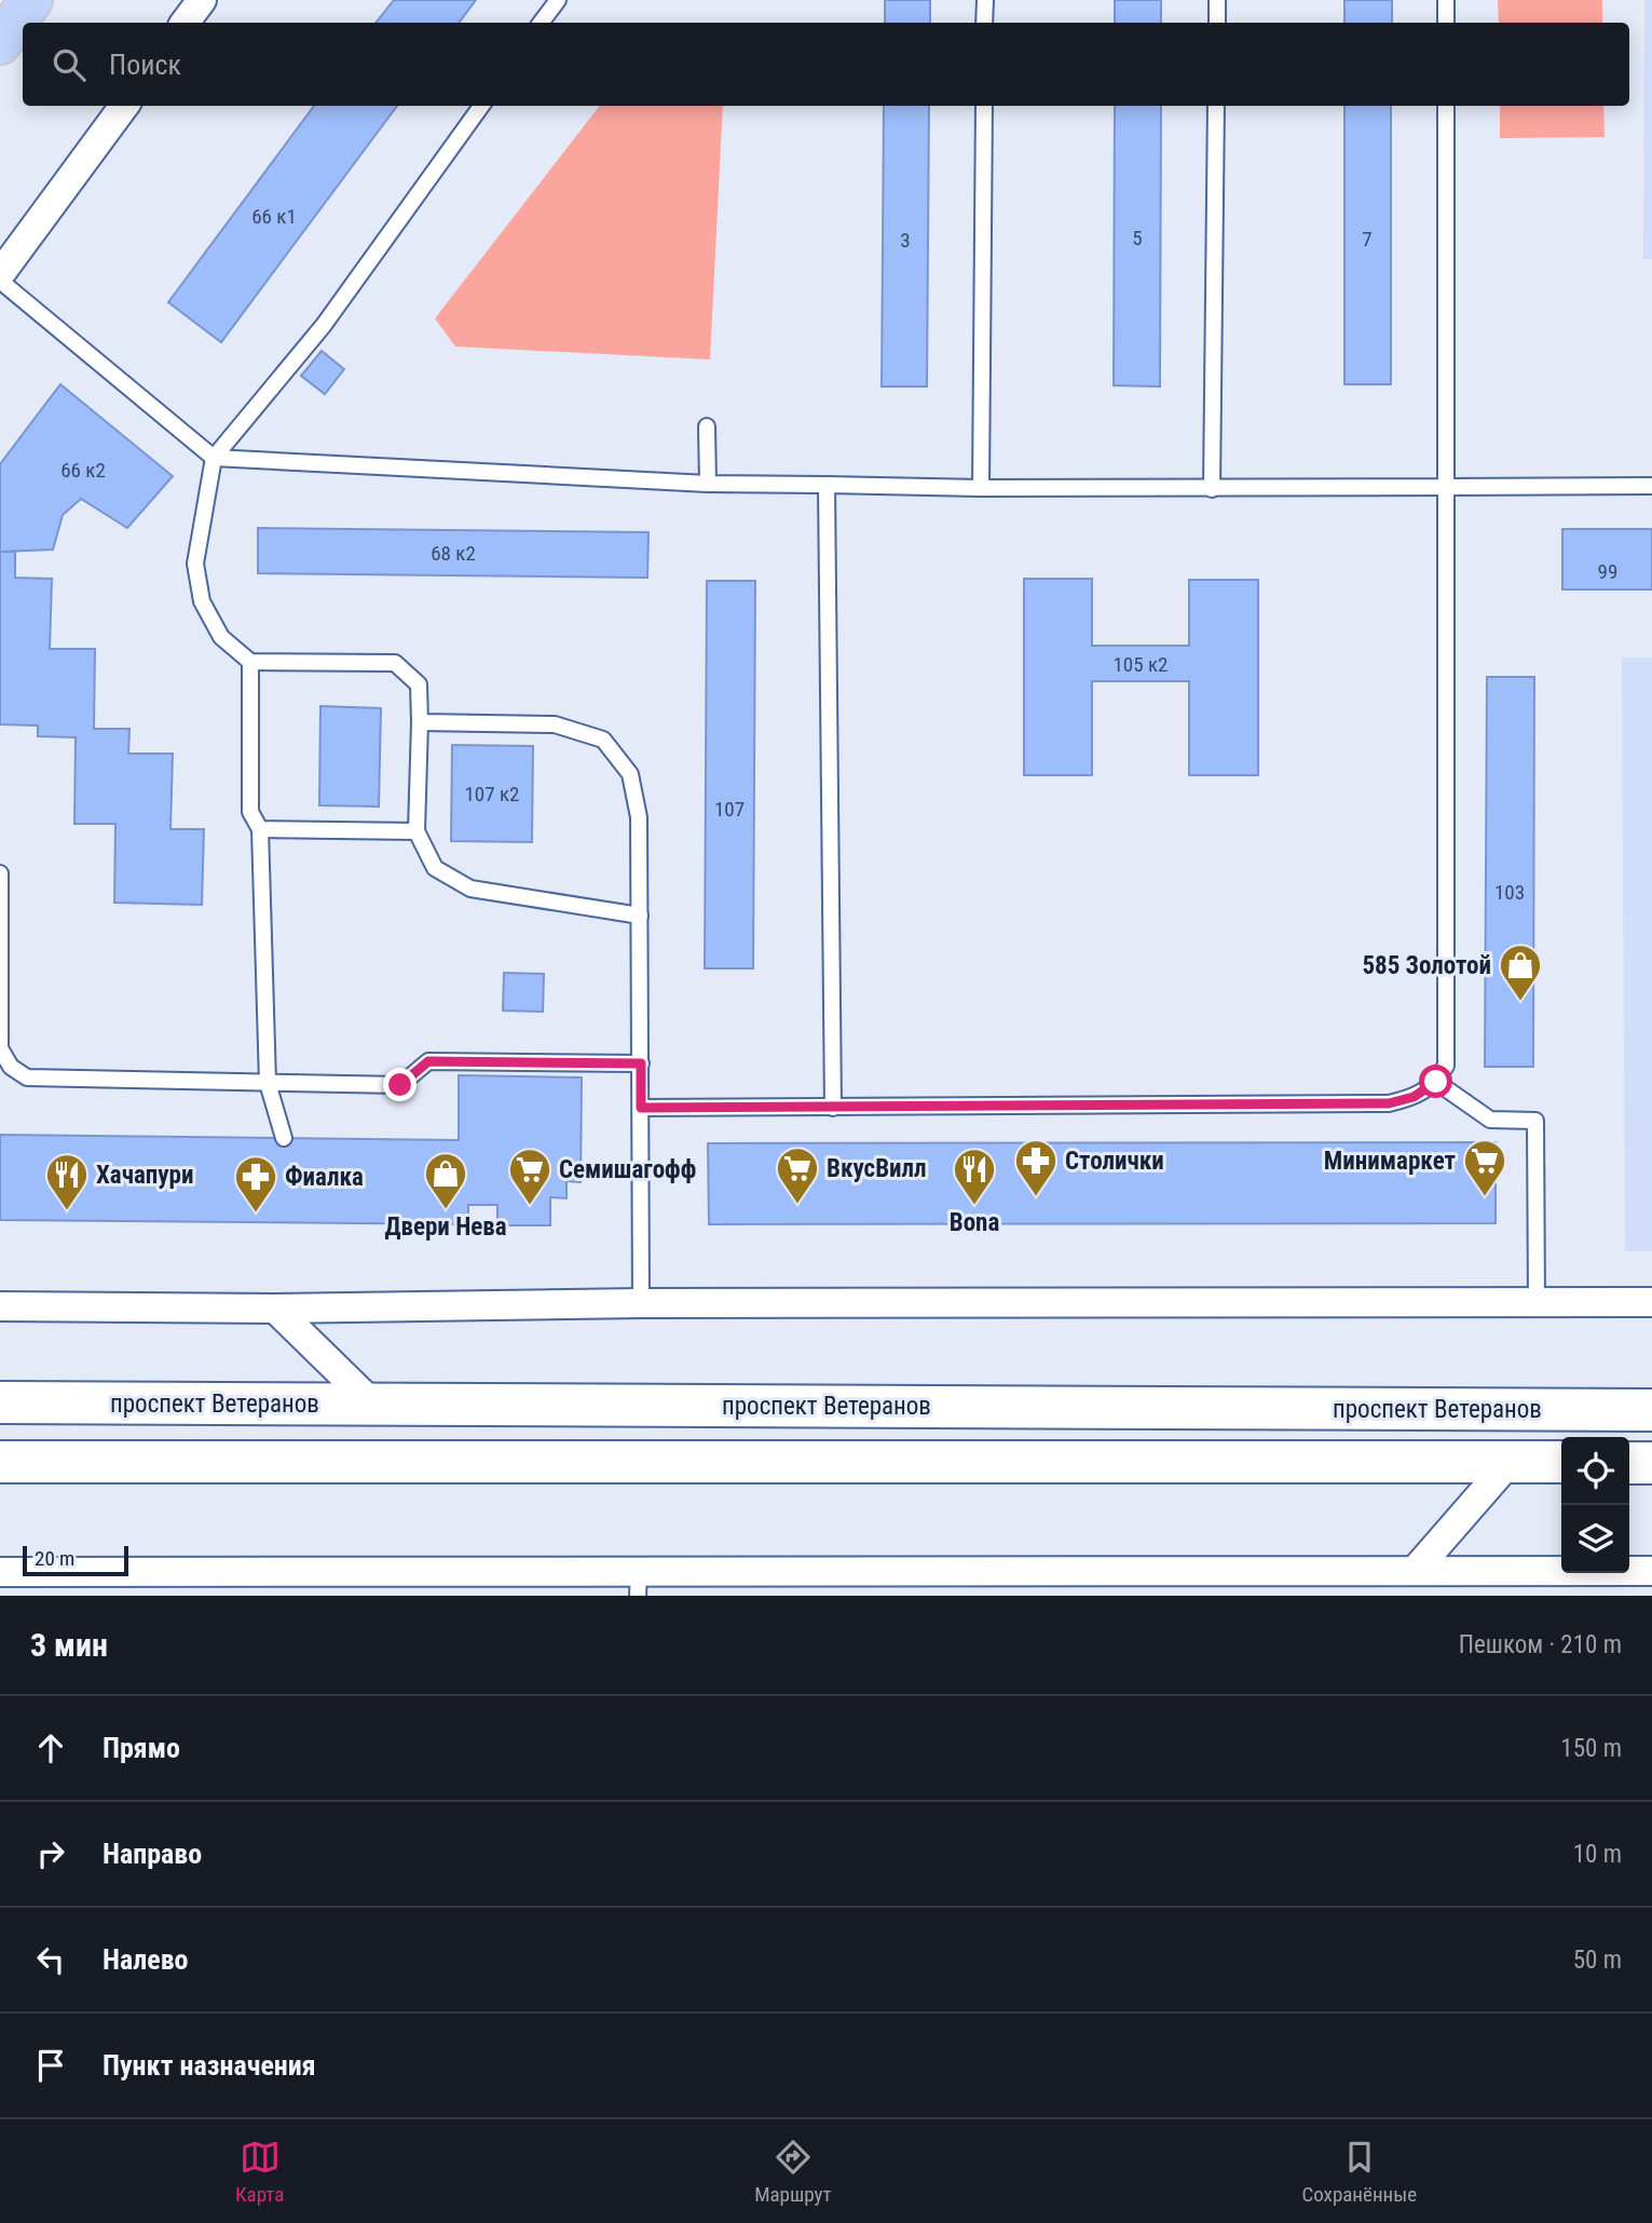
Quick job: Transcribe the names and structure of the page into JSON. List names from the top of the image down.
{
  "streets": {
    "main road": ["проспект Ветеранов"]
  },
  "places": {
    "shop": ["585 Золотой", "Двери Нева"],
    "pharmacy": ["Столички", "Фиалка"],
    "supermarket": ["Минимаркет", "ВкусВилл", "Семишагофф"],
    "restaurant": ["Bona", "Хачапури"]
  },
  "house_numbers": [
    "66 к1",
    "5",
    "7",
    "3",
    "66 к2",
    "68 к2",
    "99",
    "105 к2",
    "107 к2",
    "107",
    "103"
  ],
  "scale_bar": "20 m",
  "page": {
    "search": "Поиск",
    "scale": "20 m",
    "heading": ["3 мин", "Пешком · 210 m"],
    "list": [
      ["Прямо", "150 m"],
      ["Направо", "10 m"],
      ["Налево", "50 m"],
      "Пункт назначения"
    ],
    "nav": ["Карта", "Маршрут", "Сохранённые"]
  }
}
